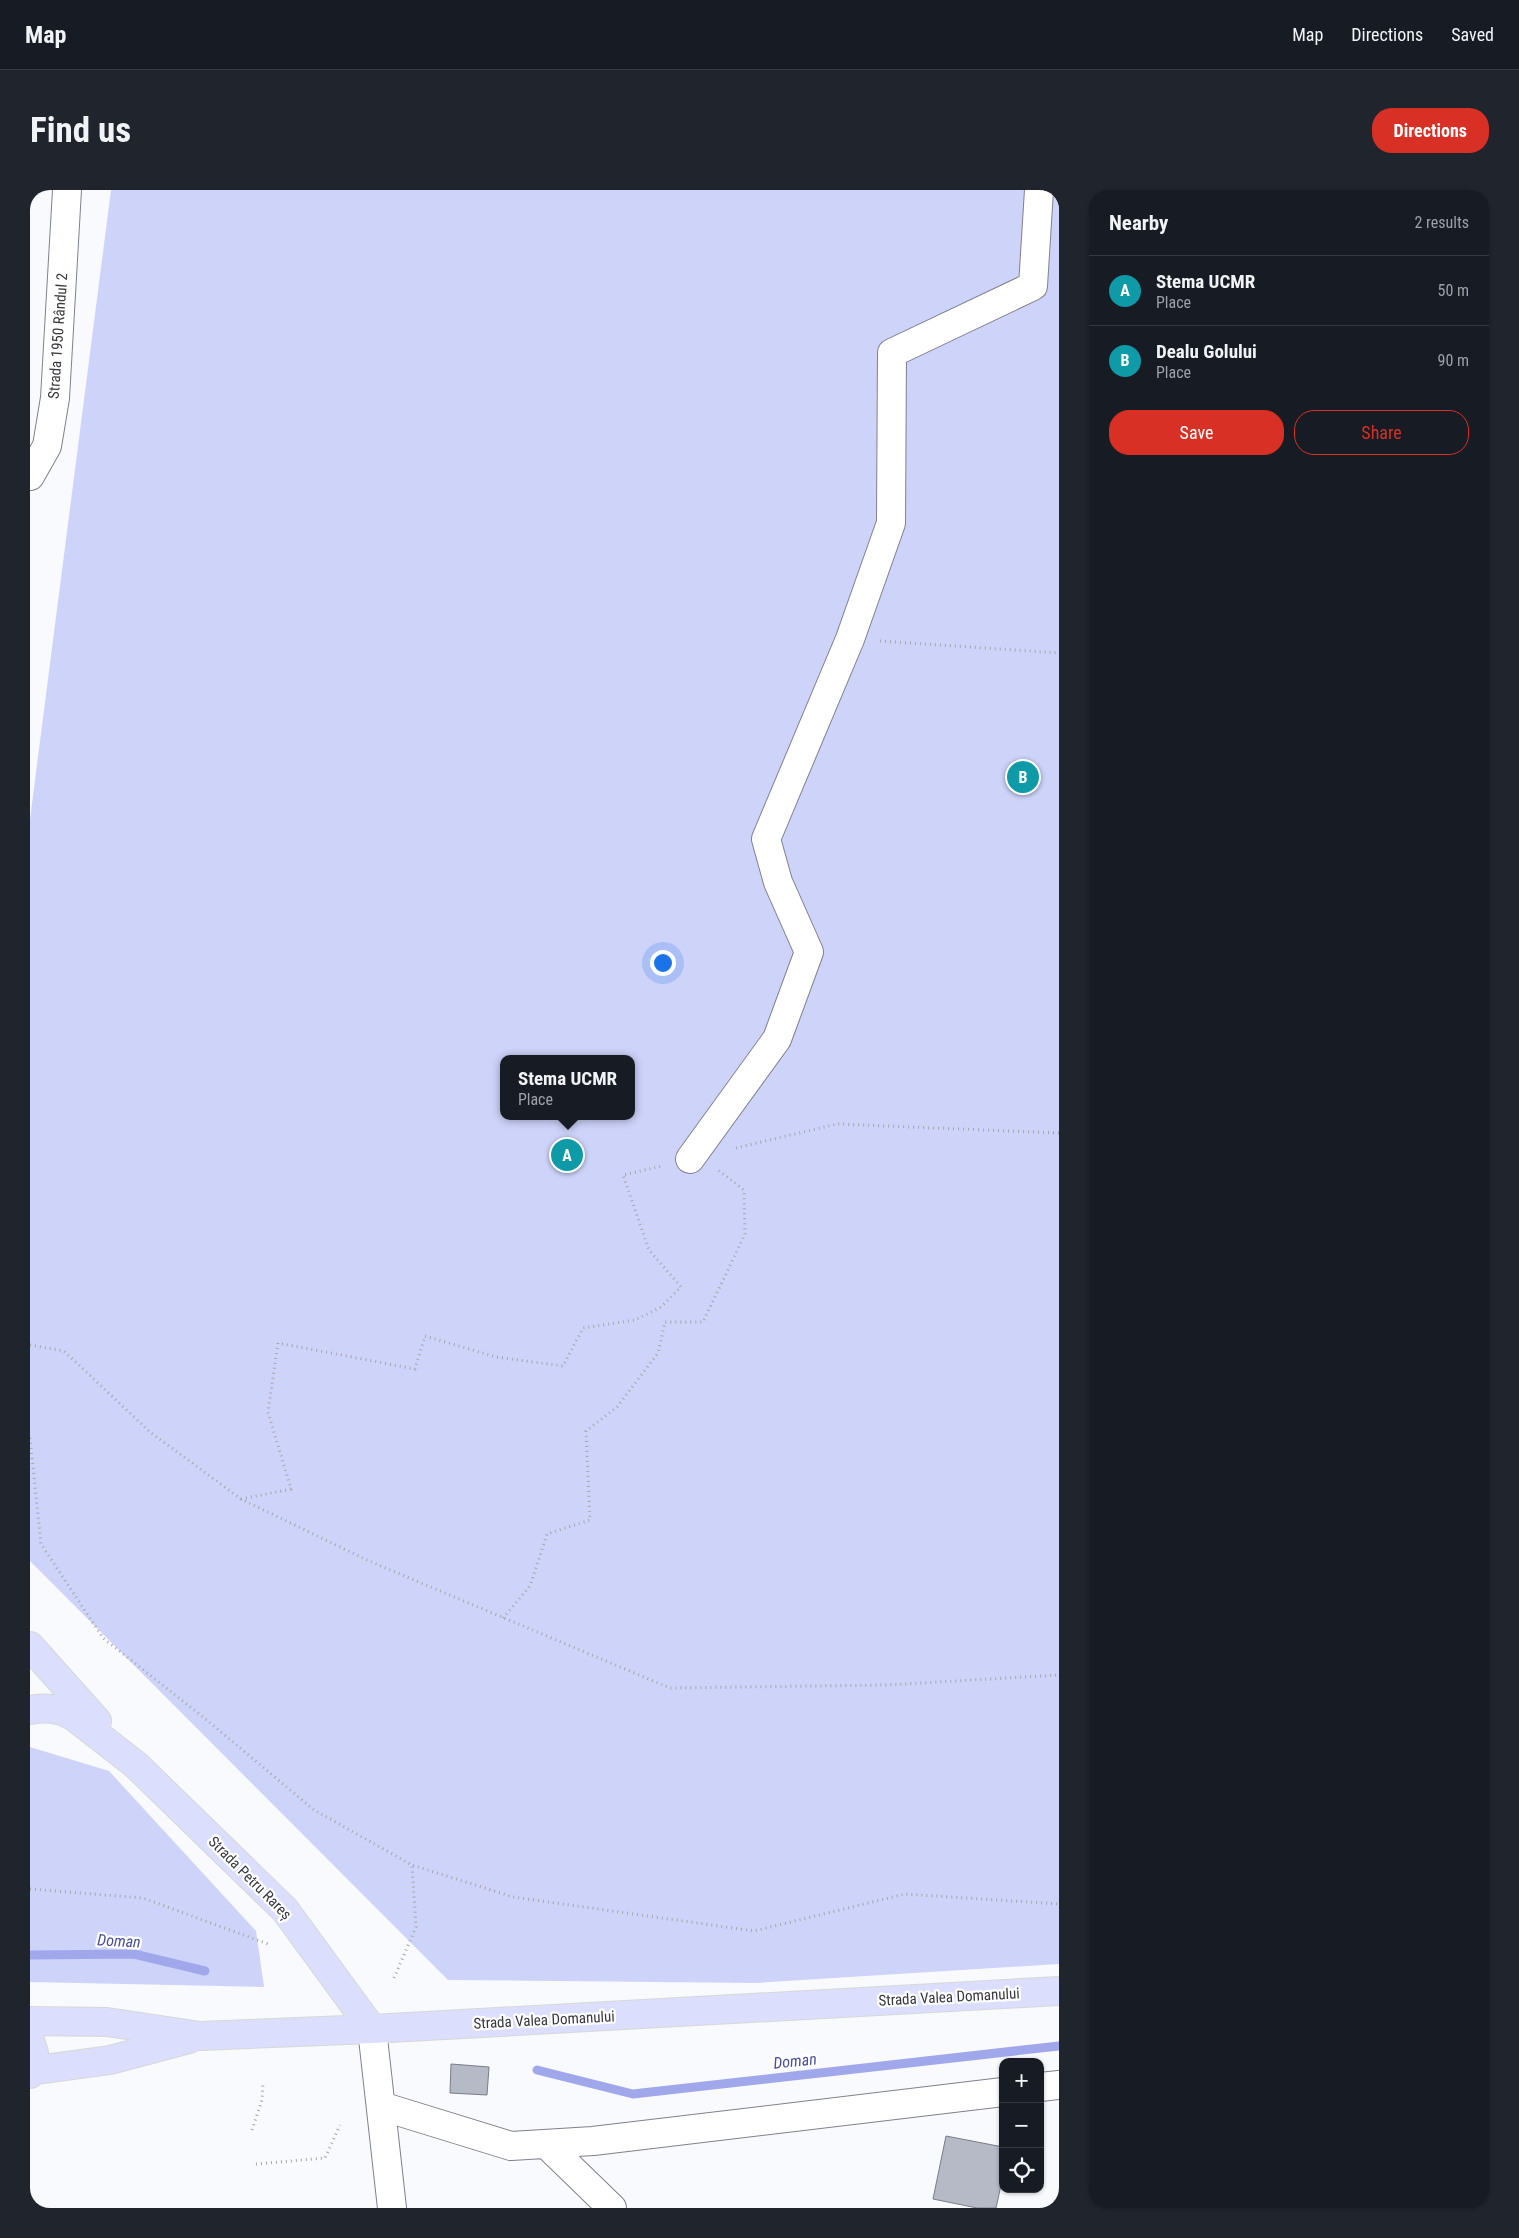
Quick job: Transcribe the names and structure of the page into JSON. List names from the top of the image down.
{
  "streets": {
    "main road": ["Strada Petru Rareș", "Strada Valea Domanului"],
    "street": ["Strada 1950 Rândul 2"]
  },
  "crossings": [
    ["Strada Petru Rareș", "Strada Valea Domanului"]
  ],
  "water": ["Doman"],
  "page": {
    "header": "Map",
    "nav": ["Map", "Directions", "Saved"],
    "buttons": [
      "Directions",
      ["Save", "Share"]
    ],
    "title": "Find us",
    "heading": ["Nearby", "2 results"],
    "list": [
      {
        "mark": "A",
        "name": "Stema UCMR",
        "note": "Place",
        "value": "50 m"
      },
      {
        "mark": "B",
        "name": "Dealu Golului",
        "note": "Place",
        "value": "90 m"
      }
    ],
    "pins": ["B", "A"],
    "popup": ["Stema UCMR", "Place"],
    "map_buttons": ["+", "−"]
  }
}
